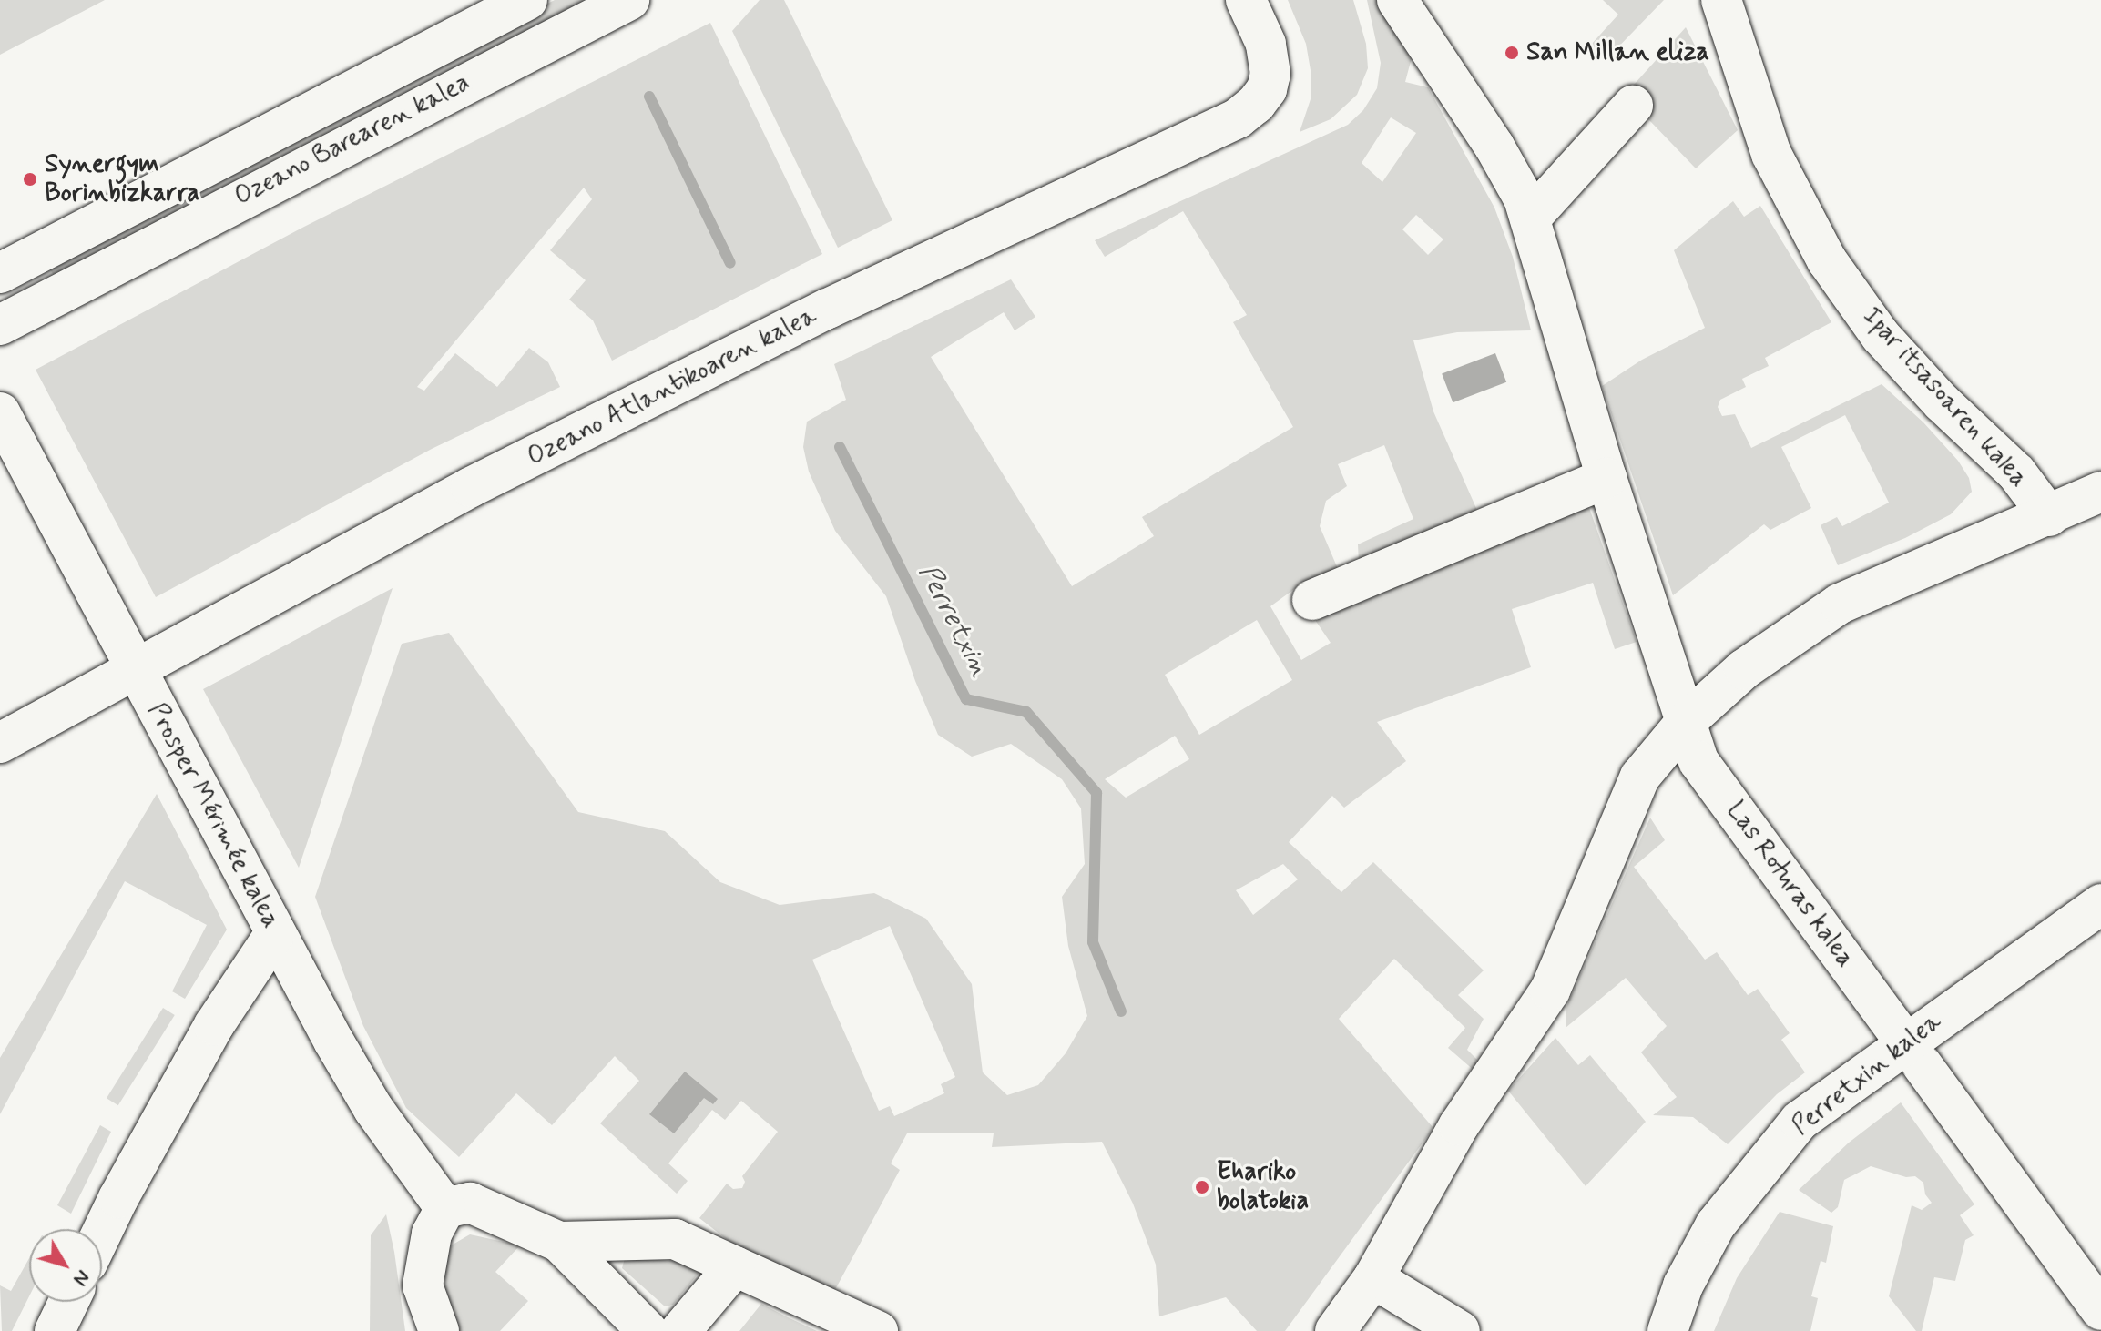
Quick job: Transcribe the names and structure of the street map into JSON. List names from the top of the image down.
{
  "streets": {
    "street": [
      "Ozeano Barearen kalea",
      "Ozeano Atlantikoaren kalea",
      "Ipar itsasoaren kalea",
      "Prosper Mérimée kalea",
      "Las Roturas kalea",
      "Perretxin kalea"
    ]
  },
  "crossings": [
    ["Ozeano Atlantikoaren kalea", "Prosper Mérimée kalea"],
    ["Las Roturas kalea", "Perretxin kalea"]
  ],
  "water": ["Perretxin"],
  "places": ["San Millan eliza", "Synergym Borinbizkarra", "Ehariko bolatokia"],
  "north": "bottom right"
}
